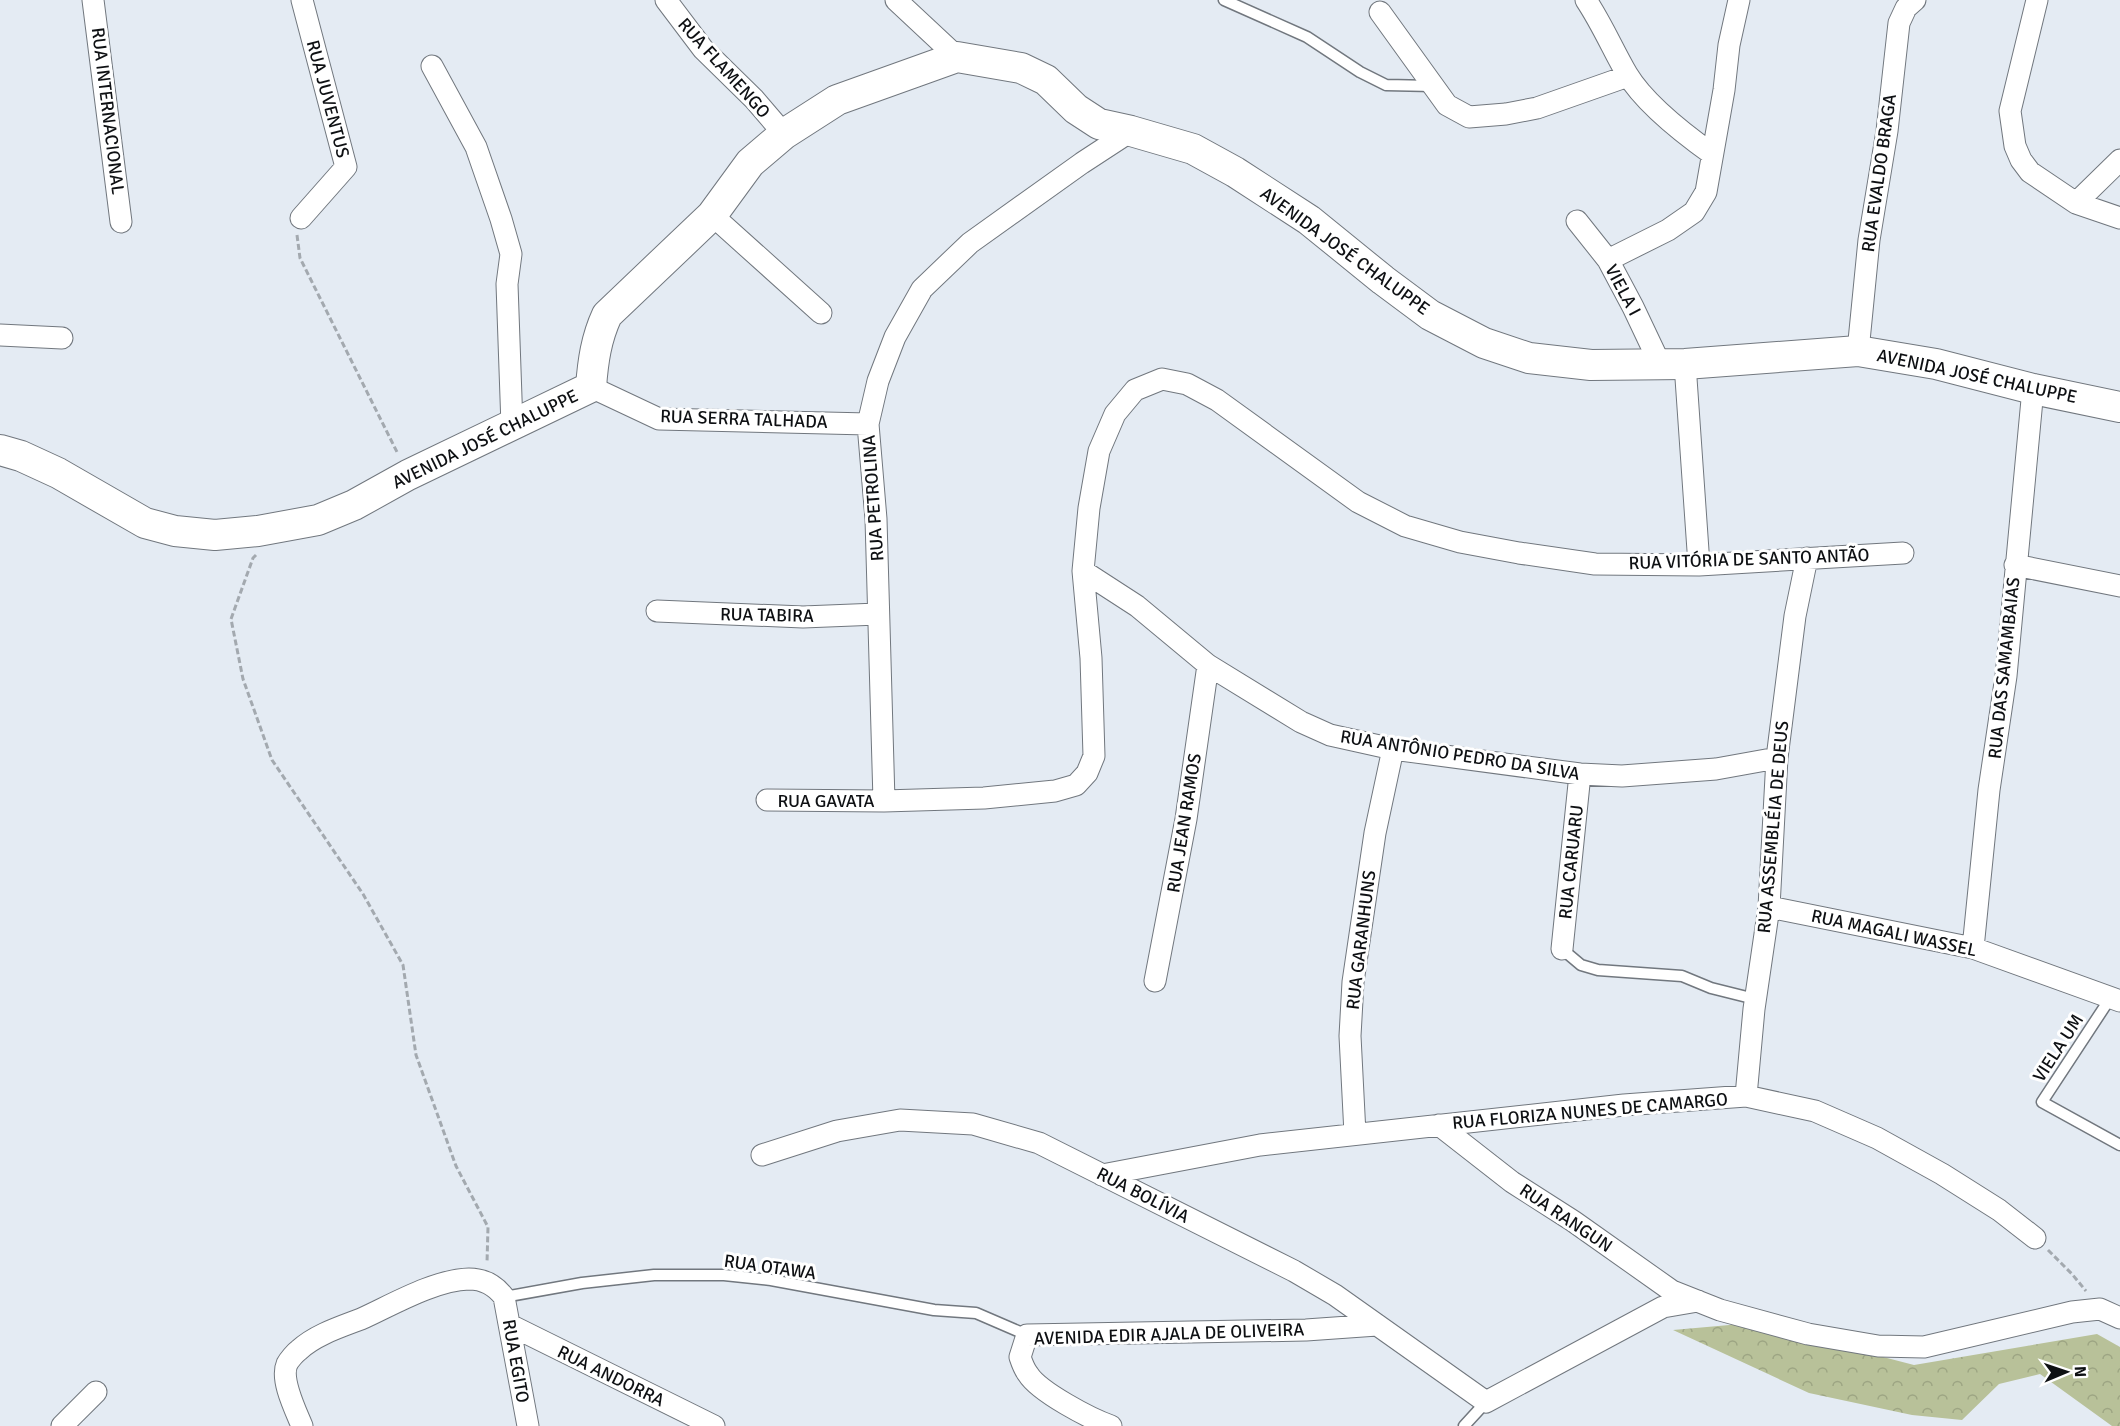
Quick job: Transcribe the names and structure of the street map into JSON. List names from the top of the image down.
{
  "streets": {
    "street": [
      "RUA FLAMENGO",
      "RUA JUVENTUS",
      "RUA INTERNACIONAL",
      "RUA EVALDO BRAGA",
      "AVENIDA JOSÉ CHALUPPE",
      "VIELA I",
      "RUA SERRA TALHADA",
      "RUA PETROLINA",
      "RUA VITÓRIA DE SANTO ANTÃO",
      "RUA TABIRA",
      "RUA DAS SAMAMBAIAS",
      "RUA ANTÔNIO PEDRO DA SILVA",
      "RUA GAVATA",
      "RUA JEAN RAMOS",
      "RUA ASSEMBLÉIA DE DEUS",
      "RUA CARUARU",
      "RUA MAGALI WASSEL",
      "RUA GARANHUNS",
      "RUA FLORIZA NUNES DE CAMARGO",
      "RUA BOLÍVIA",
      "RUA RANGUN",
      "AVENIDA EDIR AJALA DE OLIVEIRA",
      "RUA EGITO",
      "RUA ANDORRA"
    ],
    "lane": ["VIELA UM", "RUA OTAWA"]
  },
  "crossings": [
    ["RUA FLAMENGO", "AVENIDA JOSÉ CHALUPPE"],
    ["RUA EVALDO BRAGA", "AVENIDA JOSÉ CHALUPPE"],
    ["AVENIDA JOSÉ CHALUPPE", "VIELA I"],
    ["AVENIDA JOSÉ CHALUPPE", "RUA SERRA TALHADA"],
    ["AVENIDA JOSÉ CHALUPPE", "RUA PETROLINA"],
    ["AVENIDA JOSÉ CHALUPPE", "RUA DAS SAMAMBAIAS"],
    ["RUA SERRA TALHADA", "RUA PETROLINA"],
    ["RUA PETROLINA", "RUA VITÓRIA DE SANTO ANTÃO"],
    ["RUA PETROLINA", "RUA TABIRA"],
    ["RUA PETROLINA", "RUA GAVATA"],
    ["RUA VITÓRIA DE SANTO ANTÃO", "RUA ANTÔNIO PEDRO DA SILVA"],
    ["RUA VITÓRIA DE SANTO ANTÃO", "RUA GAVATA"],
    ["RUA VITÓRIA DE SANTO ANTÃO", "RUA ASSEMBLÉIA DE DEUS"],
    ["RUA DAS SAMAMBAIAS", "RUA MAGALI WASSEL"],
    ["RUA ANTÔNIO PEDRO DA SILVA", "RUA JEAN RAMOS"],
    ["RUA ANTÔNIO PEDRO DA SILVA", "RUA ASSEMBLÉIA DE DEUS"],
    ["RUA ANTÔNIO PEDRO DA SILVA", "RUA CARUARU"],
    ["RUA ANTÔNIO PEDRO DA SILVA", "RUA GARANHUNS"],
    ["RUA ASSEMBLÉIA DE DEUS", "RUA MAGALI WASSEL"],
    ["RUA ASSEMBLÉIA DE DEUS", "RUA FLORIZA NUNES DE CAMARGO"],
    ["RUA MAGALI WASSEL", "VIELA UM"],
    ["RUA GARANHUNS", "RUA FLORIZA NUNES DE CAMARGO"],
    ["RUA FLORIZA NUNES DE CAMARGO", "RUA BOLÍVIA"],
    ["RUA FLORIZA NUNES DE CAMARGO", "RUA RANGUN"],
    ["RUA BOLÍVIA", "AVENIDA EDIR AJALA DE OLIVEIRA"],
    ["RUA OTAWA", "AVENIDA EDIR AJALA DE OLIVEIRA"],
    ["RUA OTAWA", "RUA EGITO"],
    ["RUA EGITO", "RUA ANDORRA"]
  ],
  "north": "right"
}
